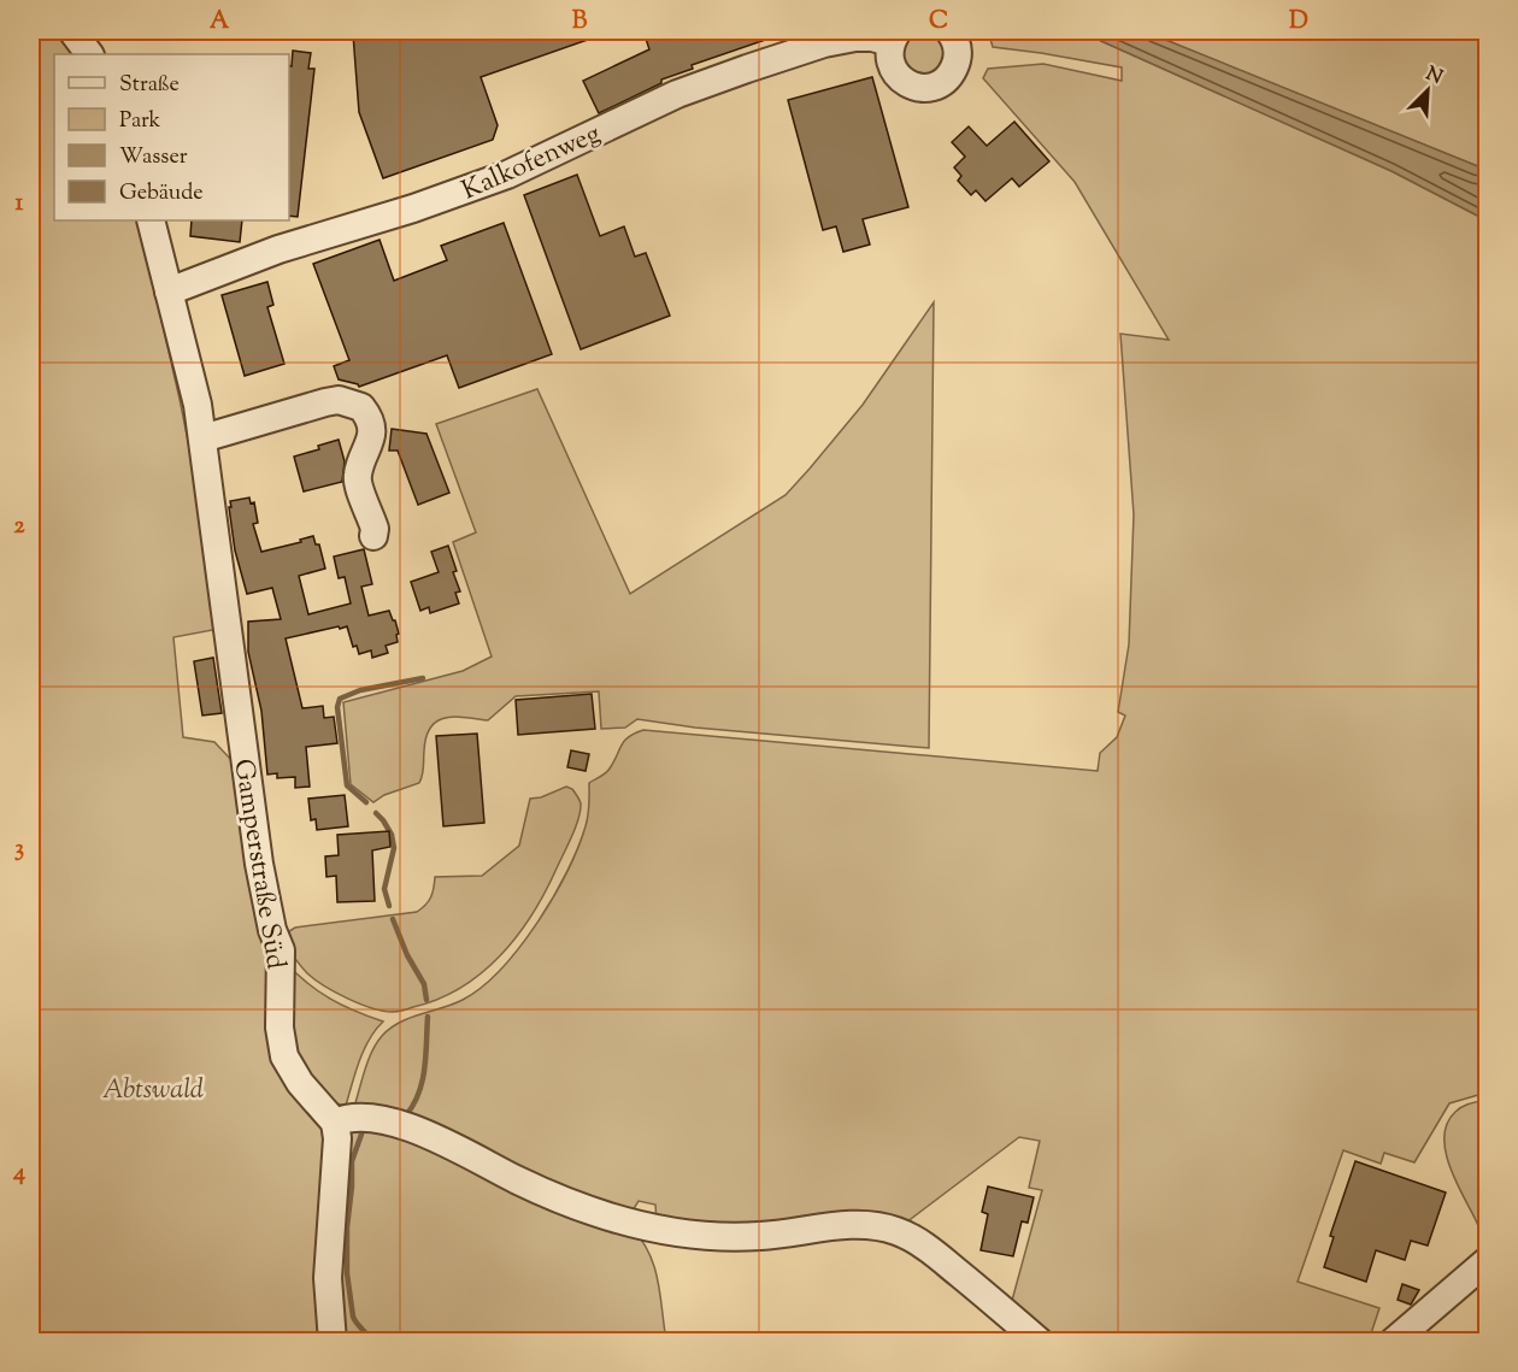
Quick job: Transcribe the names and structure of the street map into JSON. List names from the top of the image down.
{
  "streets": {
    "street": ["Kalkofenweg", "Gamperstraße Süd"]
  },
  "crossings": [
    ["Kalkofenweg", "Gamperstraße Süd"]
  ],
  "parks": ["Abtswald"],
  "legend": [
    "Straße",
    "Park",
    "Wasser",
    "Gebäude"
  ],
  "north": "top right",
  "grid": {
    "columns": [
      "A",
      "B",
      "C",
      "D"
    ],
    "rows": [
      "1",
      "2",
      "3",
      "4"
    ]
  }
}
